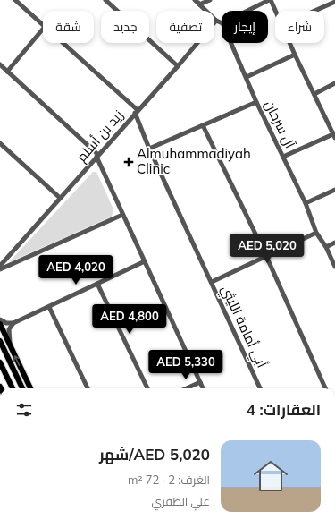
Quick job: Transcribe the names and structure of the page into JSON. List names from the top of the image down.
{
  "streets": {
    "street": ["آل سرحان", "زيد بن أسلم", "أبي أمامة الليثي"]
  },
  "crossings": [
    ["زيد بن أسلم", "أبي أمامة الليثي"]
  ],
  "places": {
    "health": ["Almuhammadiyah Clinic"]
  },
  "page": {
    "chip": [
      "شراء",
      "إيجار",
      "تصفية",
      "جديد",
      "شقة"
    ],
    "price": [
      "AED 5,020",
      "AED 4,020",
      "AED 4,800",
      "AED 5,330"
    ],
    "heading": "العقارات: 4",
    "list": [
      {
        "name": "AED 5,020/شهر",
        "note": "الغرف: 2 · 72 m² · علي الظفري"
      }
    ]
  }
}
